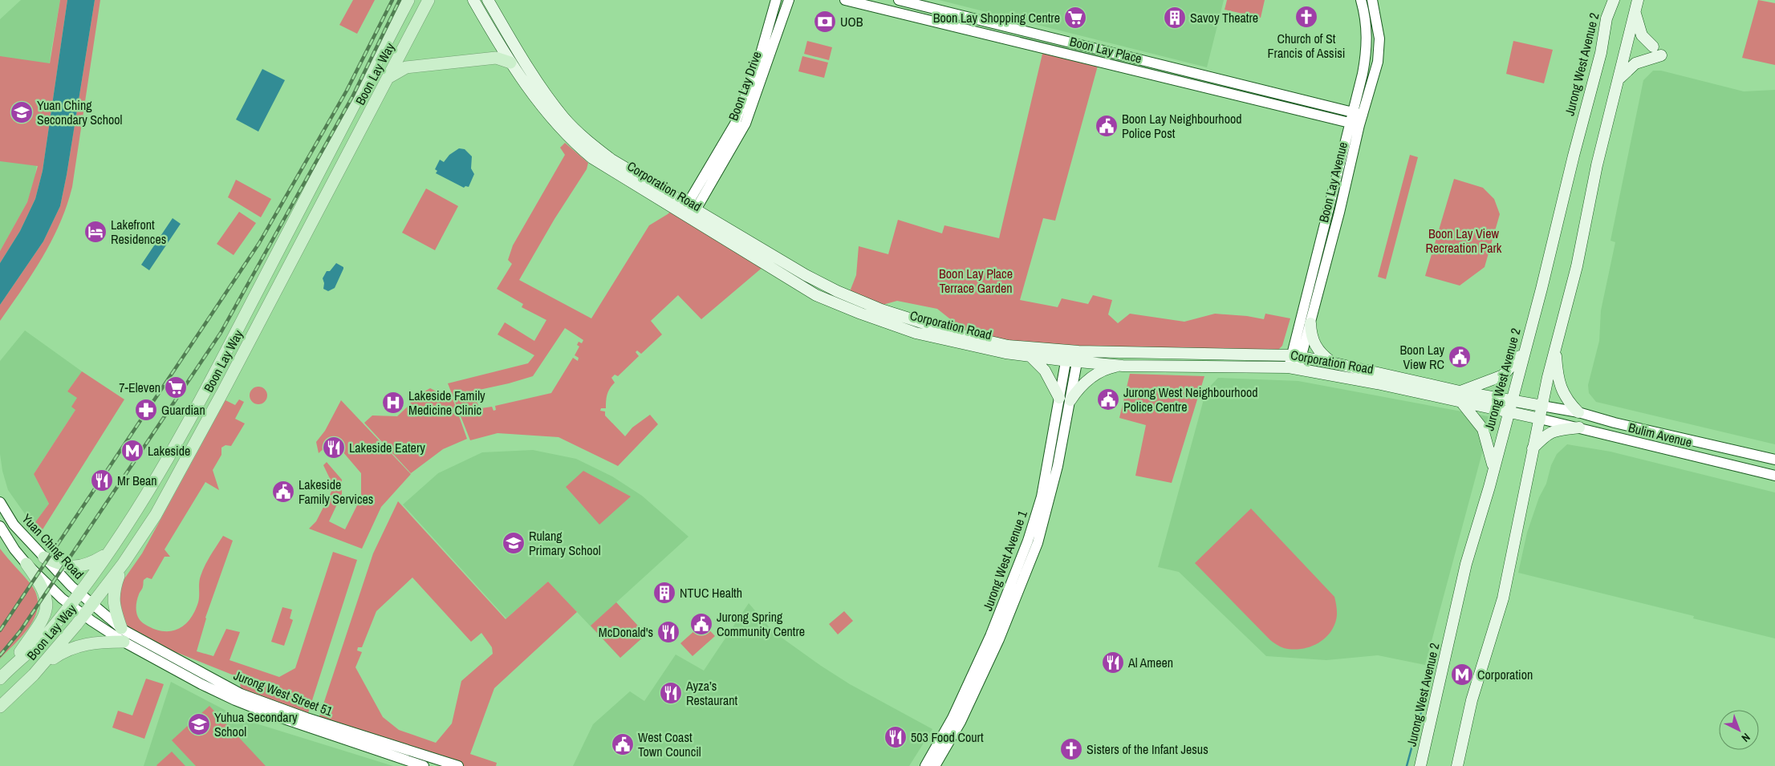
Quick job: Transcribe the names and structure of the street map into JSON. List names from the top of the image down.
{
  "streets": {
    "main road": ["Jurong West Avenue 2", "Boon Lay Way", "Corporation Road"],
    "street": [
      "Boon Lay Place",
      "Boon Lay Drive",
      "Boon Lay Avenue",
      "Bulim Avenue",
      "Yuan Ching Road",
      "Jurong West Avenue 1",
      "Jurong West Street 51"
    ]
  },
  "crossings": [
    ["Boon Lay Place", "Boon Lay Avenue"],
    ["Jurong West Avenue 2", "Corporation Road"],
    ["Boon Lay Way", "Yuan Ching Road"],
    ["Boon Lay Way", "Jurong West Street 51"],
    ["Boon Lay Drive", "Corporation Road"],
    ["Boon Lay Avenue", "Corporation Road"],
    ["Corporation Road", "Bulim Avenue"],
    ["Corporation Road", "Jurong West Avenue 1"],
    ["Yuan Ching Road", "Jurong West Street 51"]
  ],
  "parks": ["Boon Lay View Recreation Park", "Boon Lay Place Terrace Garden"],
  "places": {
    "church": ["Church of St Francis of Assisi", "Sisters of the Infant Jesus"],
    "supermarket": ["Boon Lay Shopping Centre", "7-Eleven"],
    "building": ["Savoy Theatre", "NTUC Health"],
    "bank": ["UOB"],
    "school or university": ["Yuan Ching Secondary School", "Rulang Primary School", "Yuhua Secondary School"],
    "public building": [
      "Boon Lay Neighbourhood Police Post",
      "Boon Lay View RC",
      "Jurong West Neighbourhood Police Centre",
      "Lakeside Family Services",
      "Jurong Spring Community Centre",
      "West Coast Town Council"
    ],
    "hotel": ["Lakefront Residences"],
    "hospital": ["Lakeside Family Medicine Clinic"],
    "pharmacy": ["Guardian"],
    "restaurant": [
      "Lakeside Eatery",
      "Mr Bean",
      "McDonald's",
      "Al Ameen",
      "Ayza’s Restaurant",
      "503 Food Court"
    ],
    "metro station": ["Lakeside", "Corporation"]
  },
  "north": "bottom right"
}
